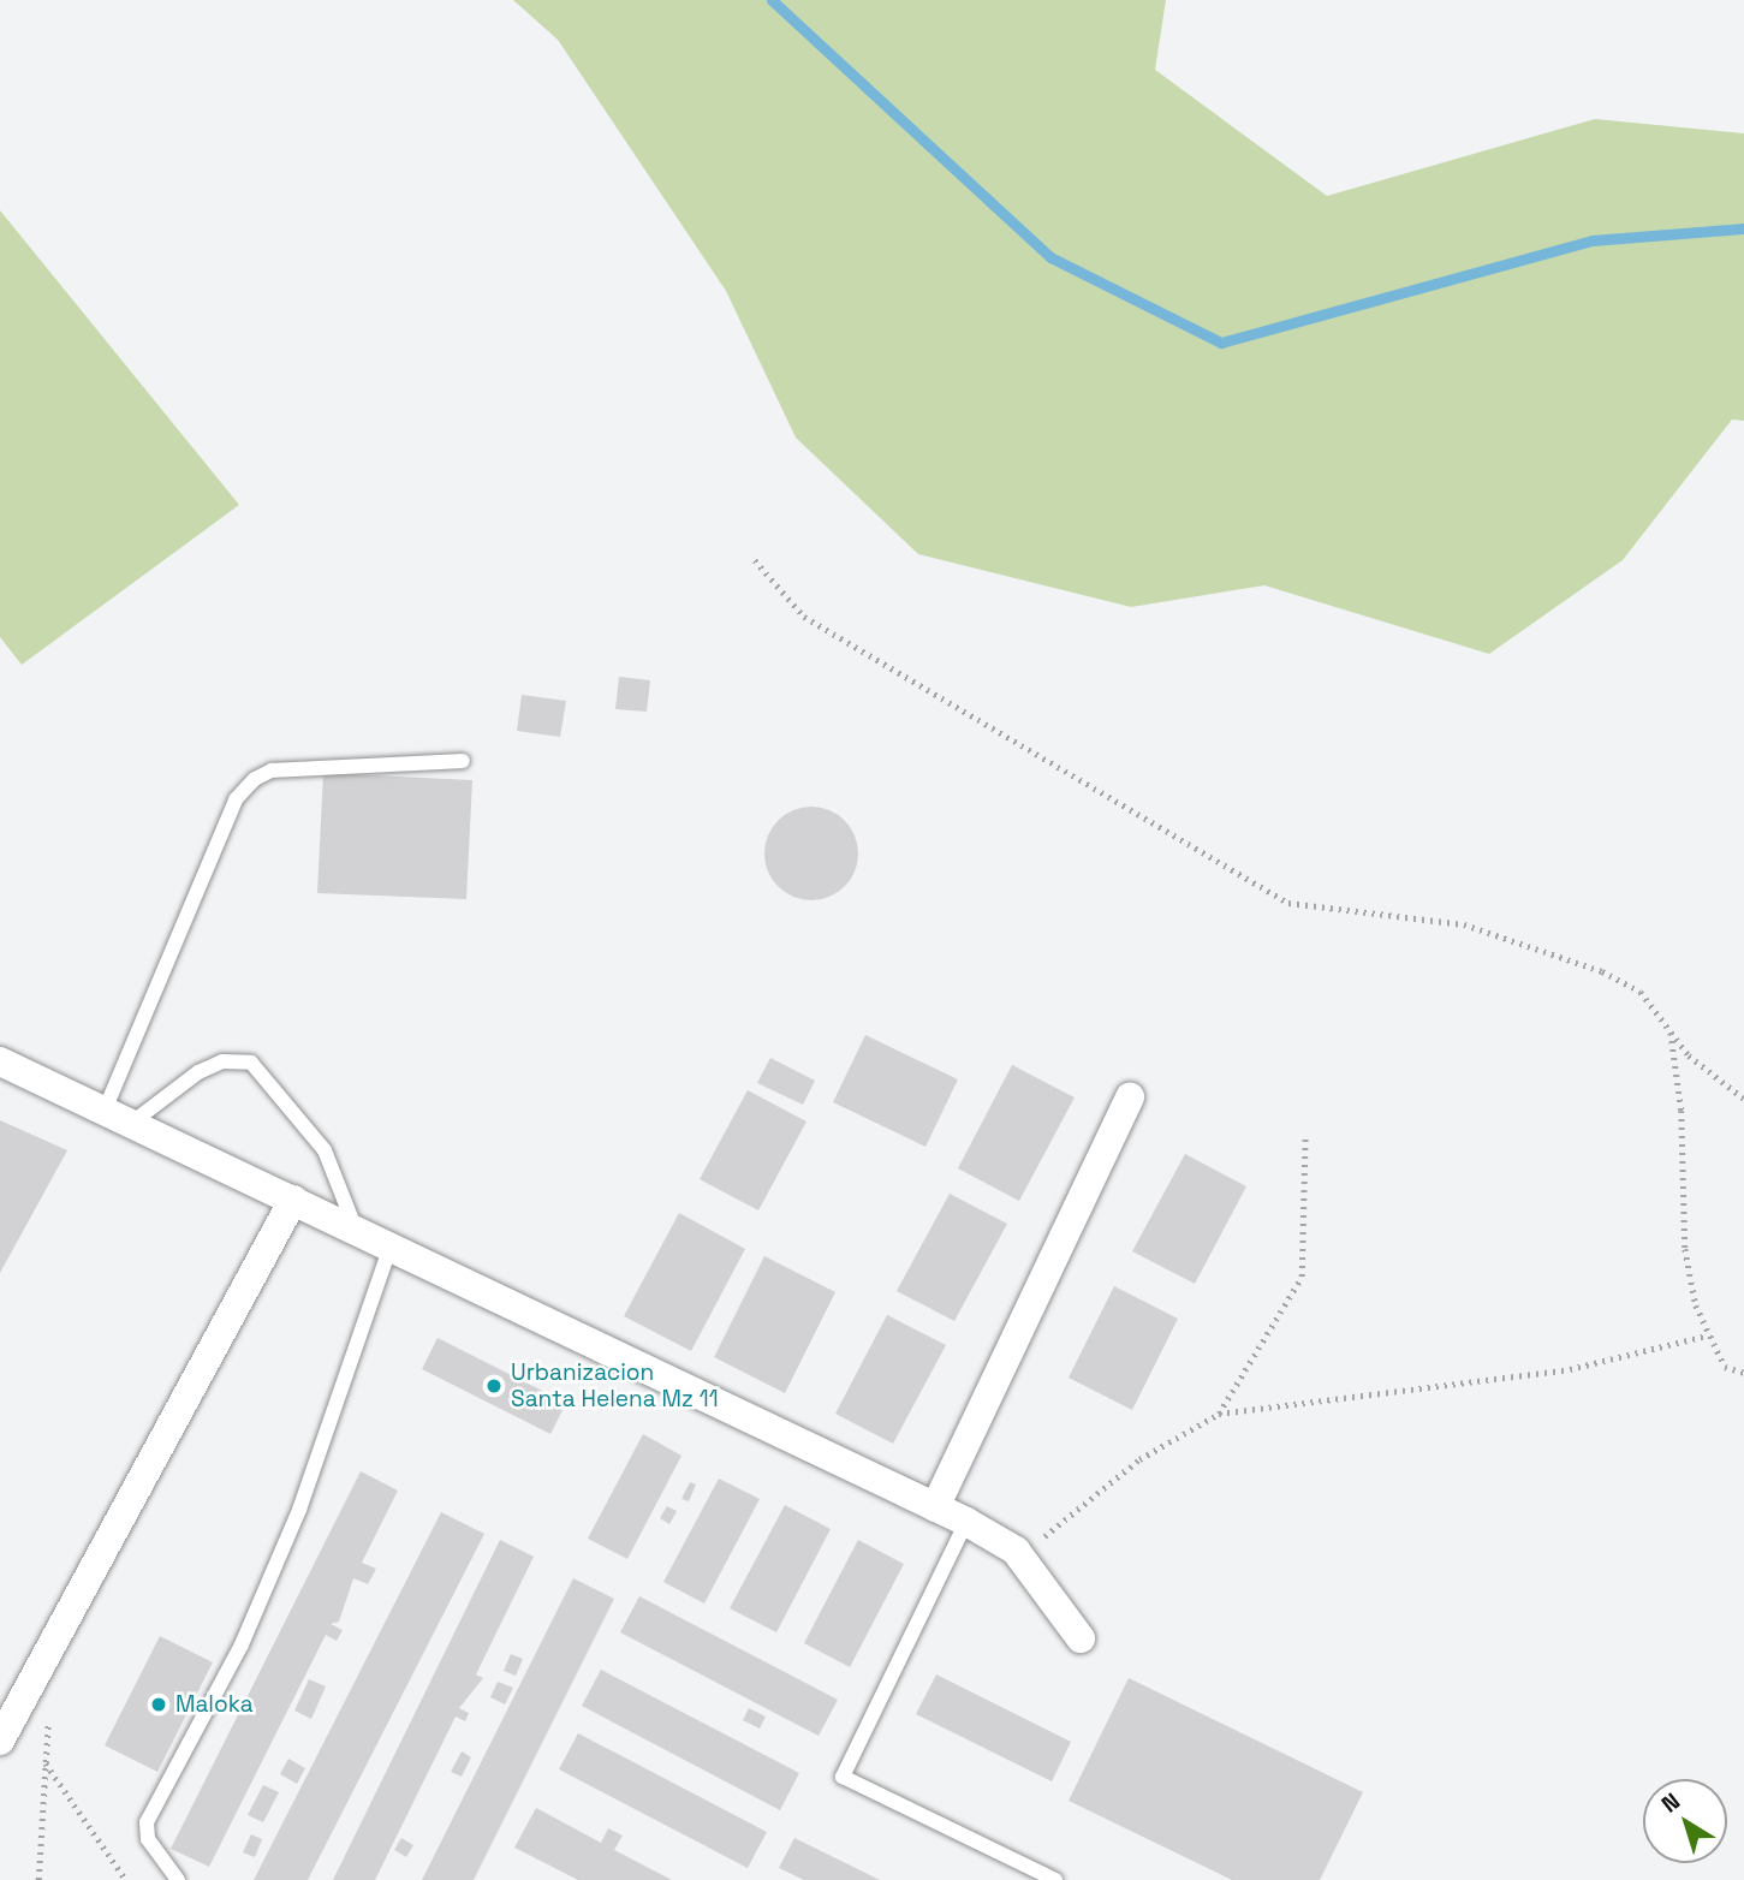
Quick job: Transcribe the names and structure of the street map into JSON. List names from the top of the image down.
{
  "places": ["Urbanizacion Santa Helena Mz 11", "Maloka"],
  "north": "top left"
}
